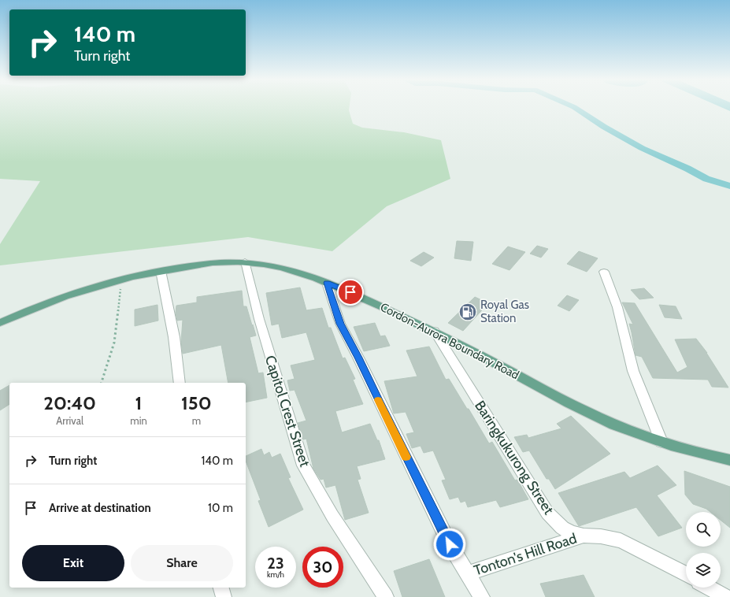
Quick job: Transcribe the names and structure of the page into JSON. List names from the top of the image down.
{
  "streets": {
    "main road": ["Cordon-Aurora Boundary Road"],
    "street": ["Capitol Crest Street", "Baringkukurong Street", "Tonton's Hill Road"]
  },
  "crossings": [
    ["Cordon-Aurora Boundary Road", "Capitol Crest Street"],
    ["Cordon-Aurora Boundary Road", "Baringkukurong Street"],
    ["Baringkukurong Street", "Tonton's Hill Road"]
  ],
  "places": {
    "fuel station": ["Royal Gas Station"]
  },
  "page": {
    "turn": ["140 m", "Turn right"],
    "eta": [
      "20:40",
      "Arrival",
      "1",
      "min",
      "150",
      "m"
    ],
    "list": [
      {
        "name": "Turn right",
        "value": "140 m"
      },
      {
        "name": "Arrive at destination",
        "value": "10 m"
      }
    ],
    "buttons": ["Exit", "Share"],
    "speed": "23 km/h",
    "limit": "30"
  }
}
